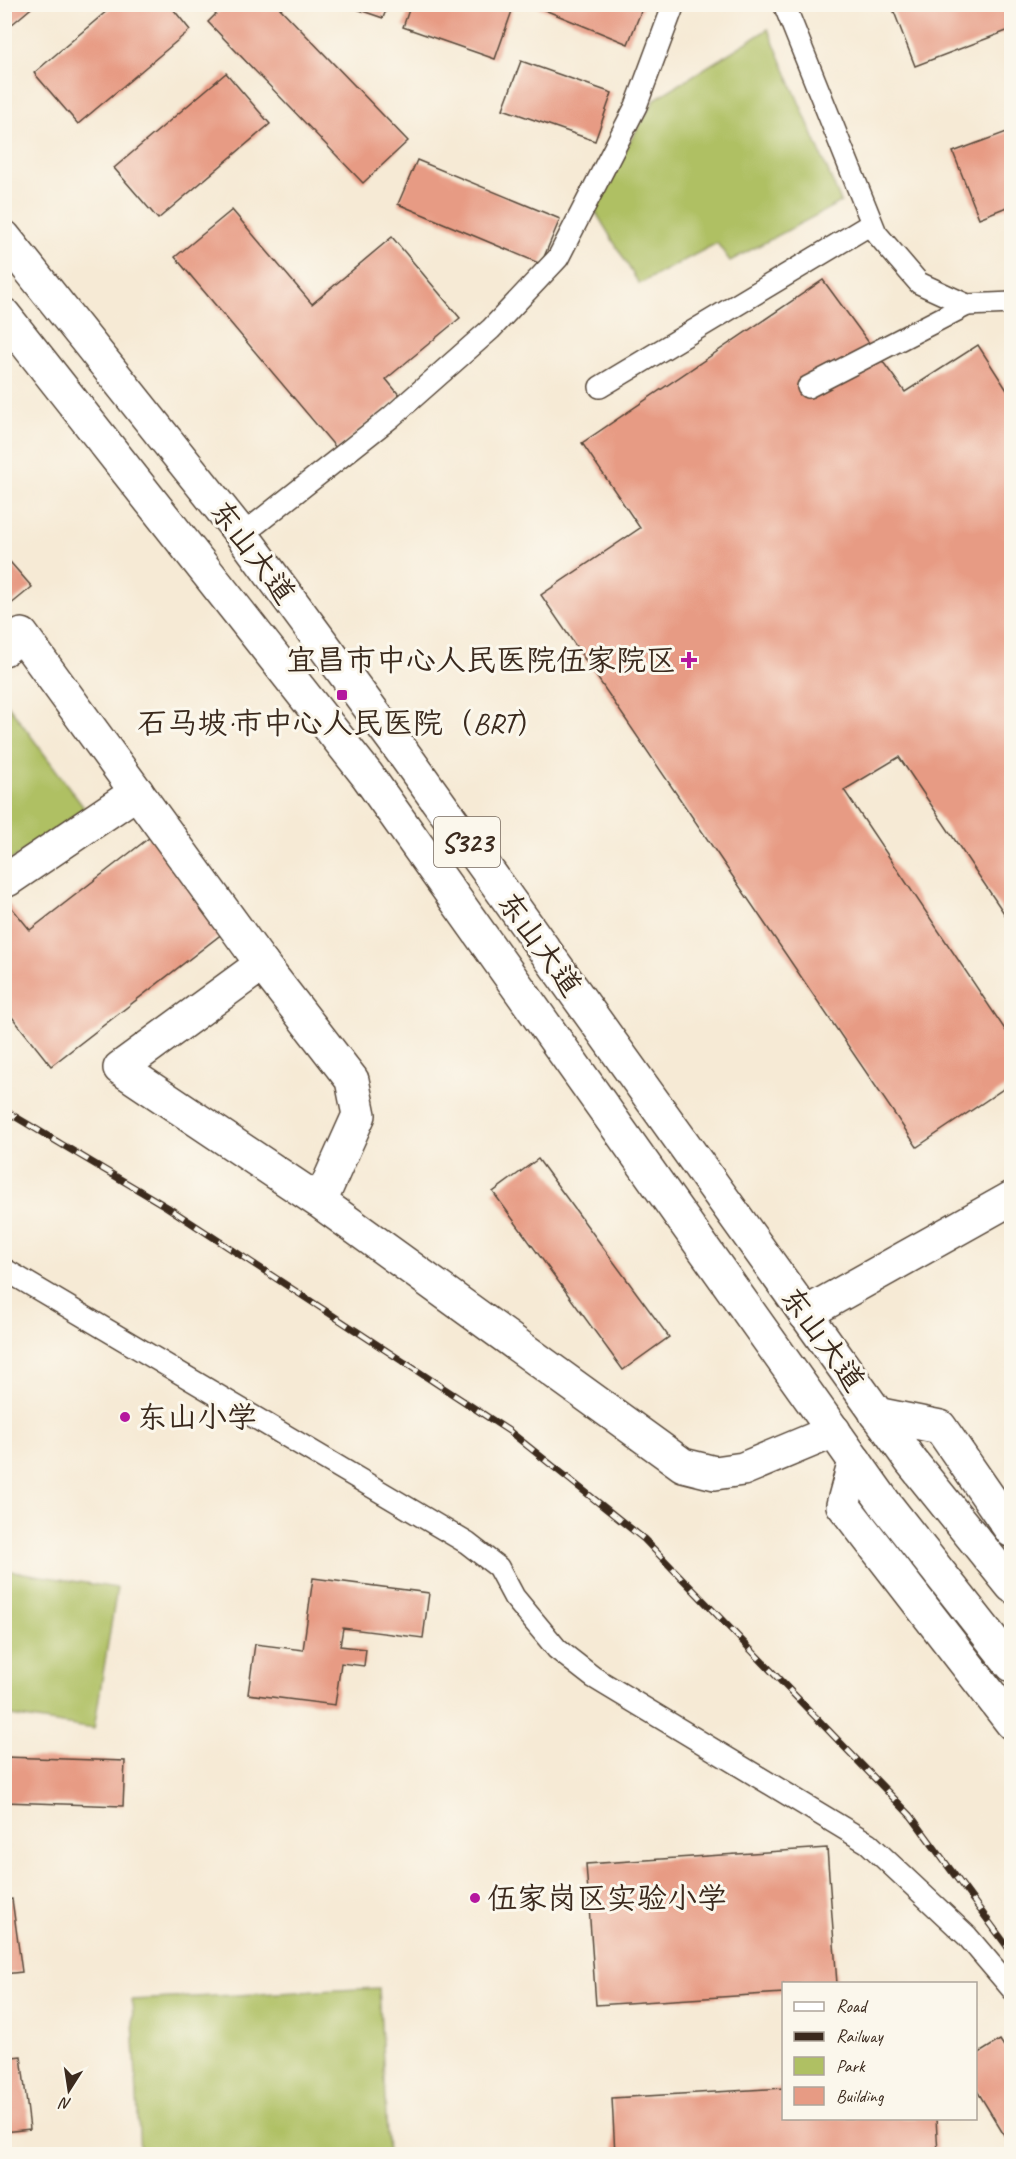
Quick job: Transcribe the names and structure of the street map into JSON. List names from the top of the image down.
{
  "streets": {
    "main road": ["东山大道", "S323"]
  },
  "places": {
    "health": ["宜昌市中心人民医院伍家院区"],
    "transit": ["石马坡·市中心人民医院（BRT）"],
    "other": ["东山小学", "伍家岗区实验小学"]
  },
  "legend": [
    "Road",
    "Railway",
    "Park",
    "Building"
  ],
  "north": "bottom"
}
